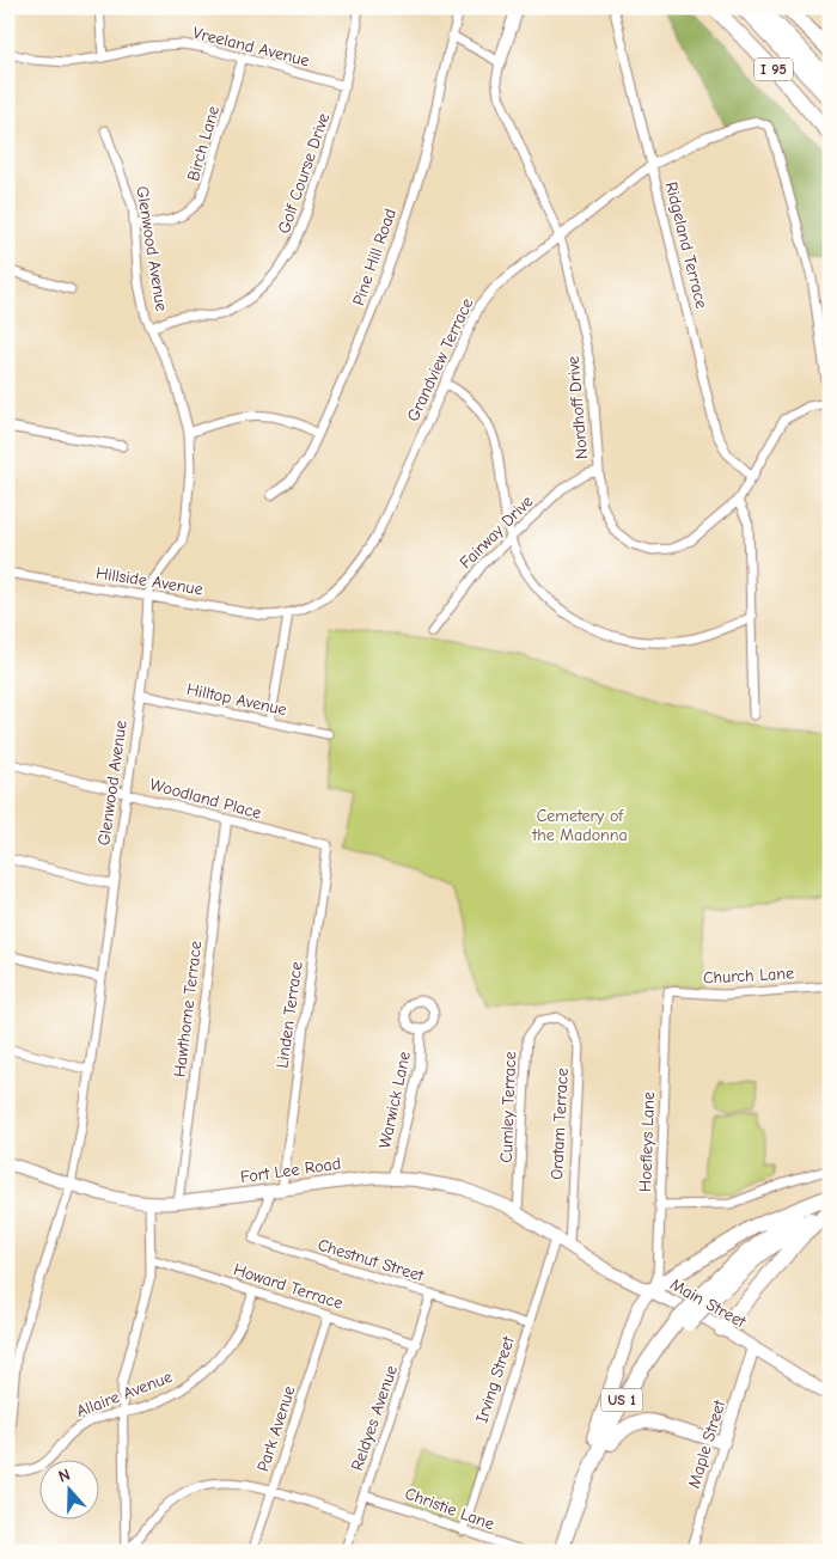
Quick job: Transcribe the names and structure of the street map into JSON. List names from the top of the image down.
{
  "streets": {
    "highway": ["I 95", "US 1"],
    "main road": ["Fort Lee Road", "Main Street", "Maple Street"],
    "street": [
      "Vreeland Avenue",
      "Birch Lane",
      "Golf Course Drive",
      "Ridgeland Terrace",
      "Glenwood Avenue",
      "Pine Hill Road",
      "Grandview Terrace",
      "Nordhoff Drive",
      "Fairway Drive",
      "Hillside Avenue",
      "Hilltop Avenue",
      "Woodland Place",
      "Church Lane",
      "Hawthorne Terrace",
      "Linden Terrace",
      "Warwick Lane",
      "Cumley Terrace",
      "Oratam Terrace",
      "Hoefleys Lane",
      "Chestnut Street",
      "Howard Terrace",
      "Irving Street",
      "Allaire Avenue",
      "Reldyes Avenue",
      "Park Avenue",
      "Christie Lane"
    ]
  },
  "crossings": [
    ["Vreeland Avenue", "Birch Lane"],
    ["Vreeland Avenue", "Golf Course Drive"],
    ["Birch Lane", "Glenwood Avenue"],
    ["Golf Course Drive", "Glenwood Avenue"],
    ["Ridgeland Terrace", "Grandview Terrace"],
    ["Ridgeland Terrace", "Nordhoff Drive"],
    ["Glenwood Avenue", "Hillside Avenue"],
    ["Glenwood Avenue", "Hilltop Avenue"],
    ["Glenwood Avenue", "Woodland Place"],
    ["Glenwood Avenue", "Fort Lee Road"],
    ["Grandview Terrace", "Nordhoff Drive"],
    ["Grandview Terrace", "Hillside Avenue"],
    ["Nordhoff Drive", "Fairway Drive"],
    ["Woodland Place", "Hawthorne Terrace"],
    ["Woodland Place", "Linden Terrace"],
    ["Church Lane", "Hoefleys Lane"],
    ["Hawthorne Terrace", "Fort Lee Road"],
    ["Linden Terrace", "Fort Lee Road"],
    ["Warwick Lane", "Fort Lee Road"],
    ["Cumley Terrace", "Oratam Terrace"],
    ["Cumley Terrace", "Fort Lee Road"],
    ["Oratam Terrace", "Fort Lee Road"],
    ["Oratam Terrace", "Main Street"],
    ["Hoefleys Lane", "Main Street"],
    ["Fort Lee Road", "Chestnut Street"],
    ["Fort Lee Road", "Main Street"],
    ["Fort Lee Road", "Irving Street"],
    ["Chestnut Street", "Irving Street"],
    ["Chestnut Street", "Reldyes Avenue"],
    ["Howard Terrace", "Allaire Avenue"],
    ["Howard Terrace", "Reldyes Avenue"],
    ["Howard Terrace", "Park Avenue"],
    ["Main Street", "Maple Street"],
    ["Irving Street", "Christie Lane"],
    ["Reldyes Avenue", "Christie Lane"]
  ],
  "parks": ["Cemetery of the Madonna"],
  "north": "top"
}
